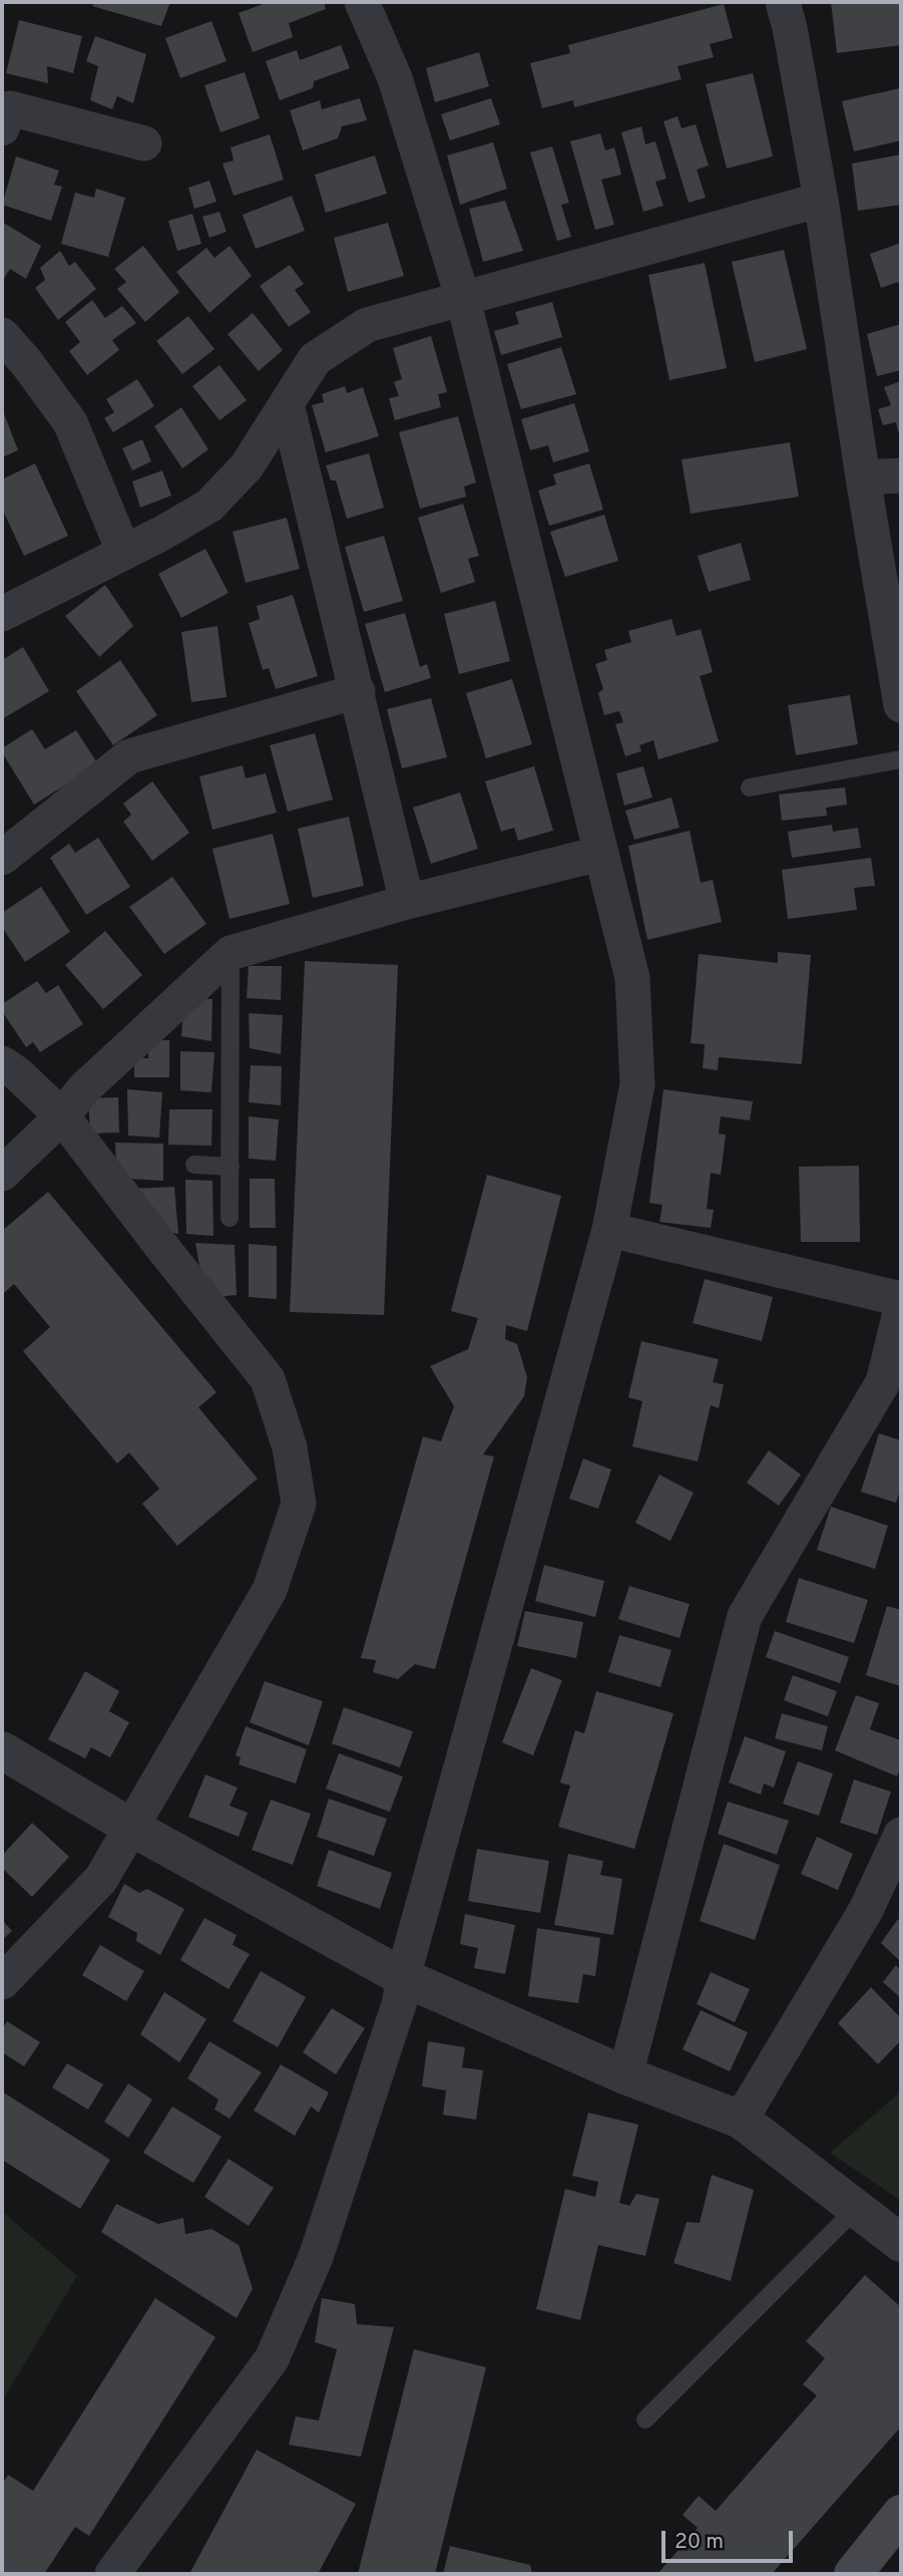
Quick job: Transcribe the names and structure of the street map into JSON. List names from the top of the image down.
{
  "scale_bar": "20 m"
}
